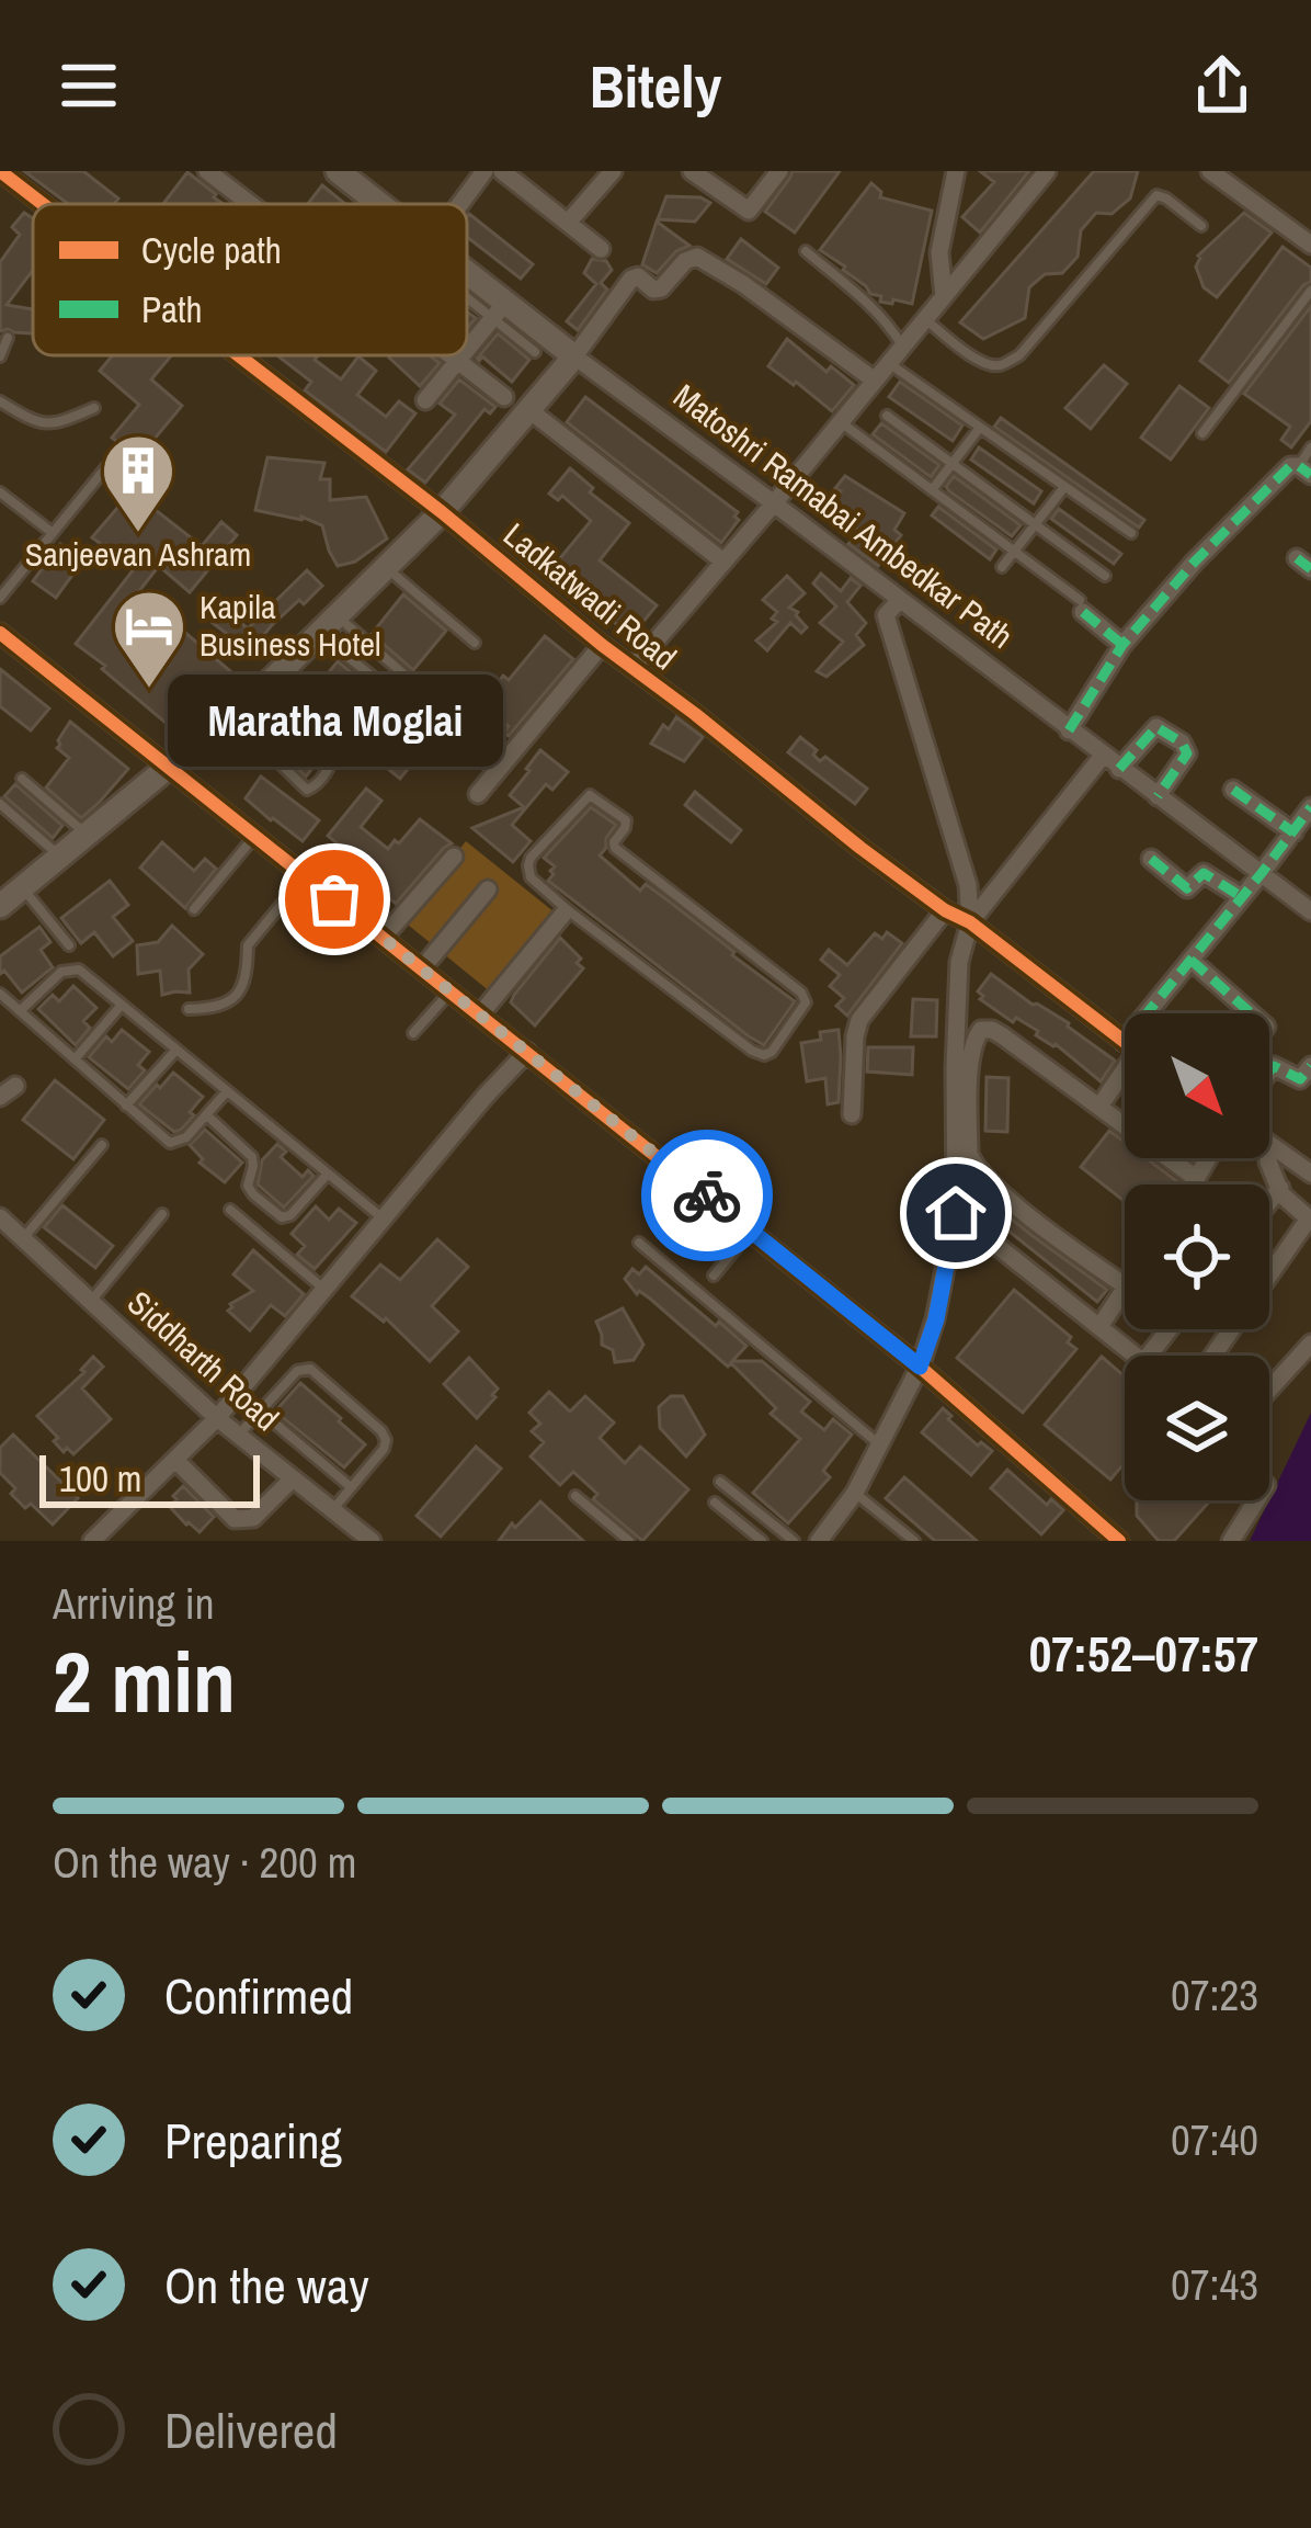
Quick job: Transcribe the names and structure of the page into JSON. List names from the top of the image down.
{
  "streets": {
    "street": ["Matoshri Ramabai Ambedkar Path", "Ladkatwadi Road", "Siddharth Road"]
  },
  "places": {
    "building": ["Sanjeevan Ashram"],
    "hotel": ["Kapila Business Hotel"],
    "other": ["Maratha Moglai"]
  },
  "legend": ["Cycle path", "Path"],
  "scale_bar": "100 m",
  "north": "bottom right",
  "page": {
    "header": "Bitely",
    "bubble": "Maratha Moglai",
    "scale": "100 m",
    "heading": ["2 min", "Arriving in", "07:52–07:57"],
    "bar": "On the way · 200 m",
    "list": [
      ["Confirmed", "07:23"],
      ["Preparing", "07:40"],
      ["On the way", "07:43"],
      "Delivered"
    ]
  }
}
